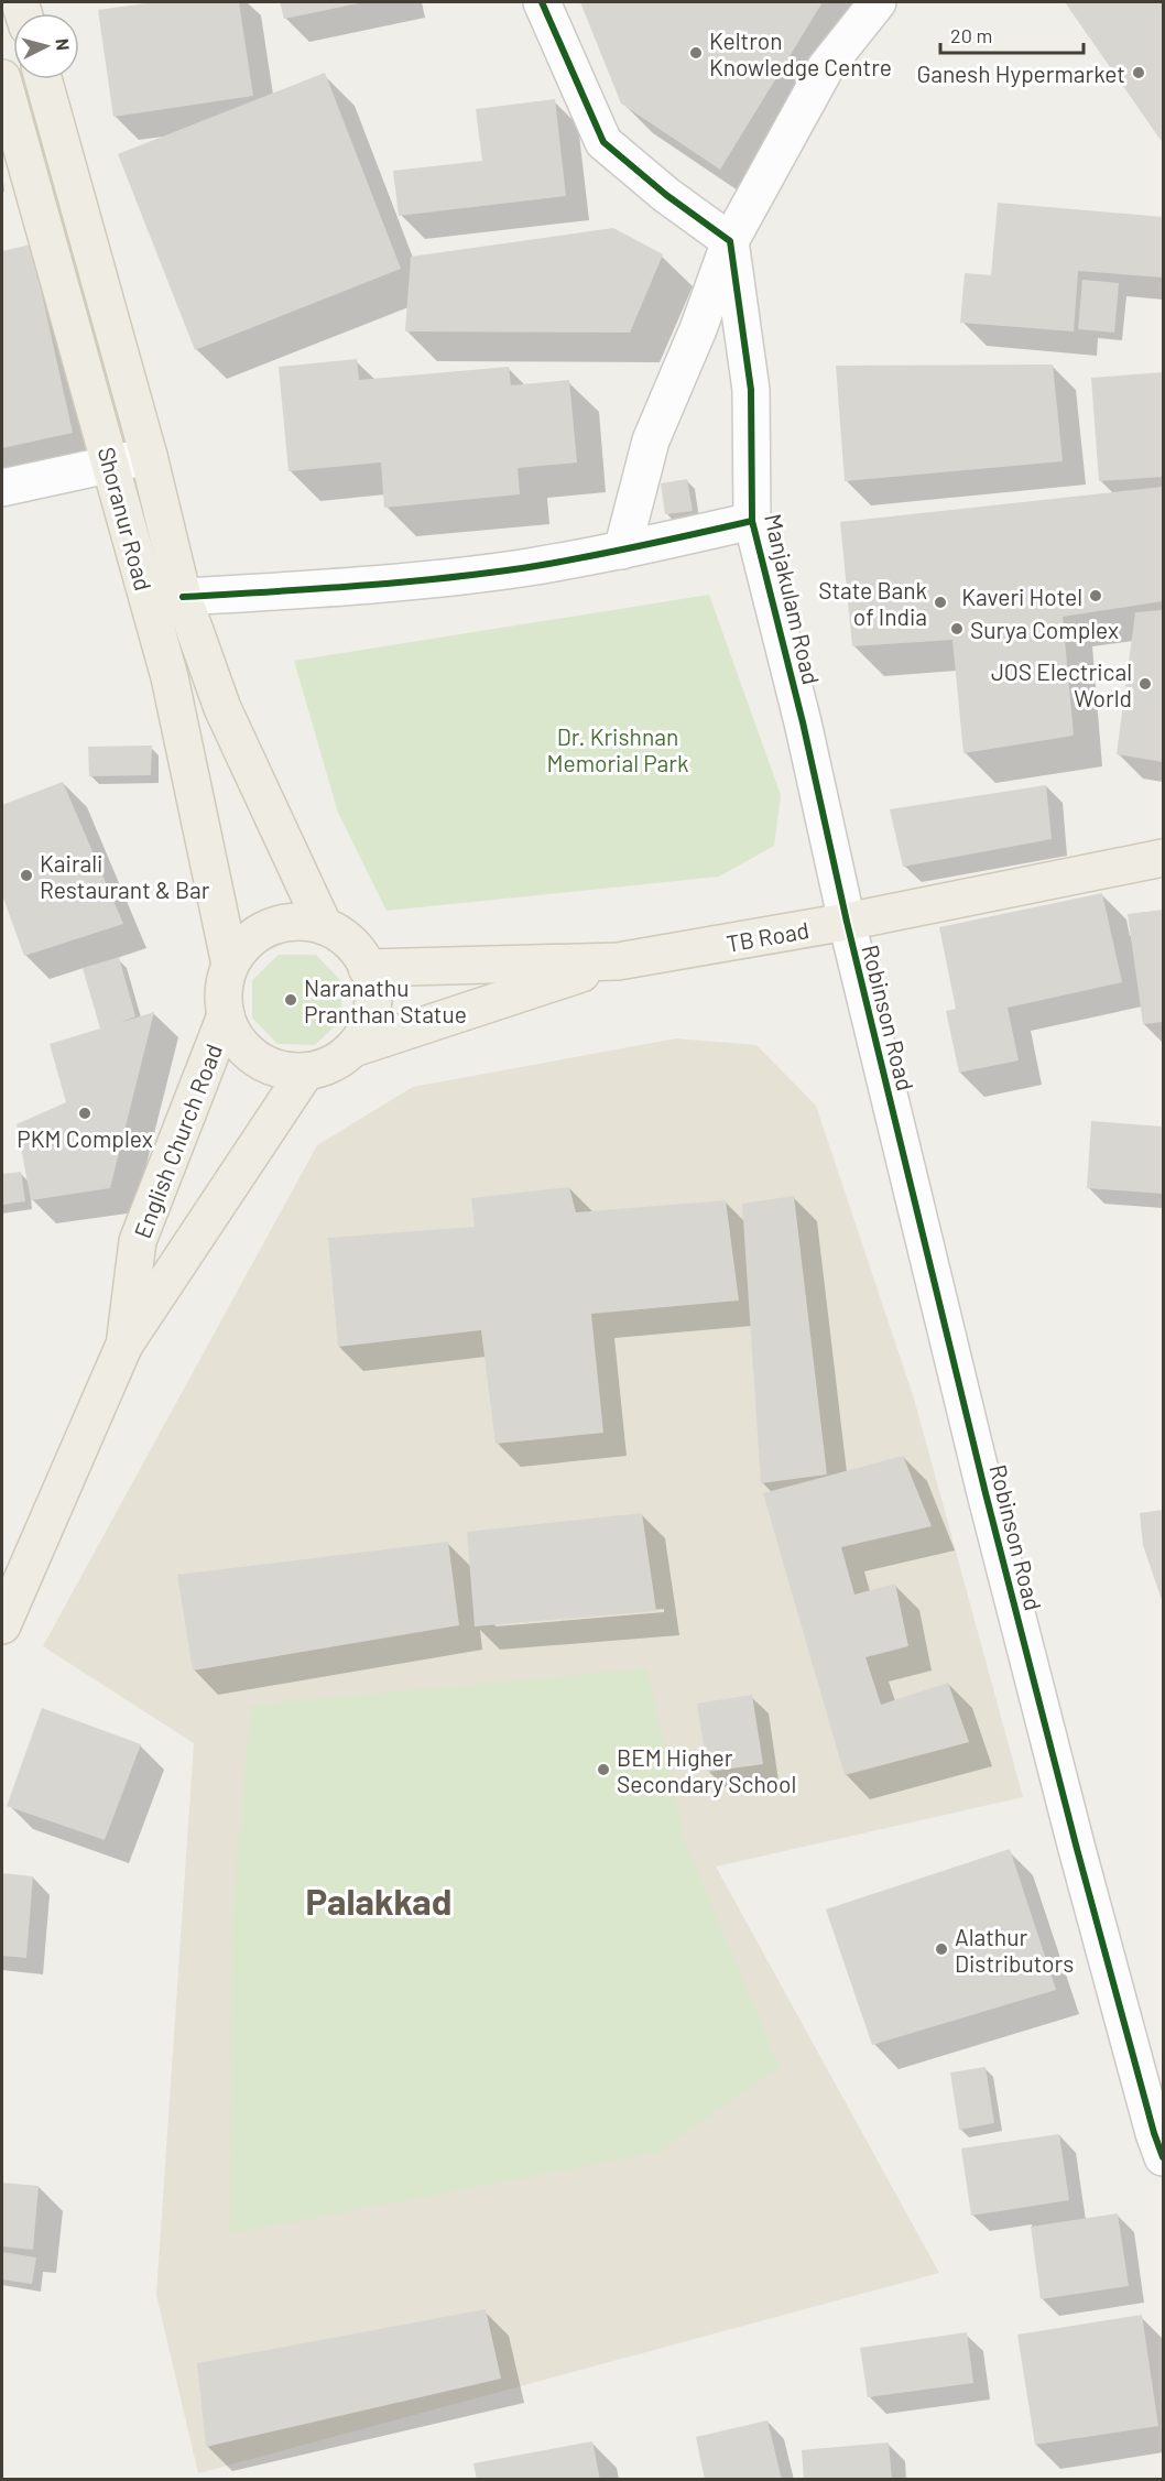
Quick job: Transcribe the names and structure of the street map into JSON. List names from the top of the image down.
{
  "streets": {
    "main road": ["Shoranur Road", "TB Road", "English Church Road"],
    "street": ["Manjakulam Road", "Robinson Road"]
  },
  "crossings": [
    ["Shoranur Road", "TB Road"],
    ["Shoranur Road", "English Church Road"],
    ["Manjakulam Road", "TB Road"],
    ["Manjakulam Road", "Robinson Road"],
    ["TB Road", "Robinson Road"],
    ["TB Road", "English Church Road"]
  ],
  "districts": ["Palakkad"],
  "parks": ["Dr. Krishnan Memorial Park"],
  "places": [
    "Keltron Knowledge Centre",
    "Ganesh Hypermarket",
    "Kaveri Hotel",
    "State Bank of India",
    "Surya Complex",
    "JOS Electrical World",
    "Kairali Restaurant & Bar",
    "Naranathu Pranthan Statue",
    "PKM Complex",
    "BEM Higher Secondary School",
    "Alathur Distributors"
  ],
  "scale_bar": "20 m",
  "north": "right"
}
